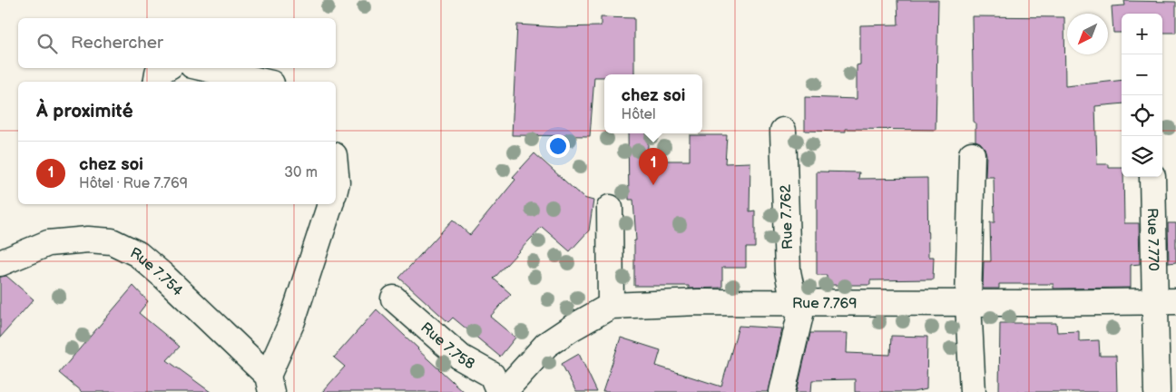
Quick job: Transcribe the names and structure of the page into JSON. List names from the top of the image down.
{
  "streets": {
    "street": [
      "Rue 7.762",
      "Rue 7.770",
      "Rue 7.754",
      "Rue 7.769",
      "Rue 7.758"
    ]
  },
  "crossings": [
    ["Rue 7.762", "Rue 7.769"],
    ["Rue 7.770", "Rue 7.769"]
  ],
  "north": "bottom left",
  "page": {
    "map_buttons": ["+", "−"],
    "search": "Rechercher",
    "popup": ["chez soi", "Hôtel"],
    "heading": "À proximité",
    "list": [
      {
        "mark": "1",
        "name": "chez soi",
        "note": "Hôtel · Rue 7.769",
        "value": "30 m"
      }
    ],
    "pins": "1"
  }
}
